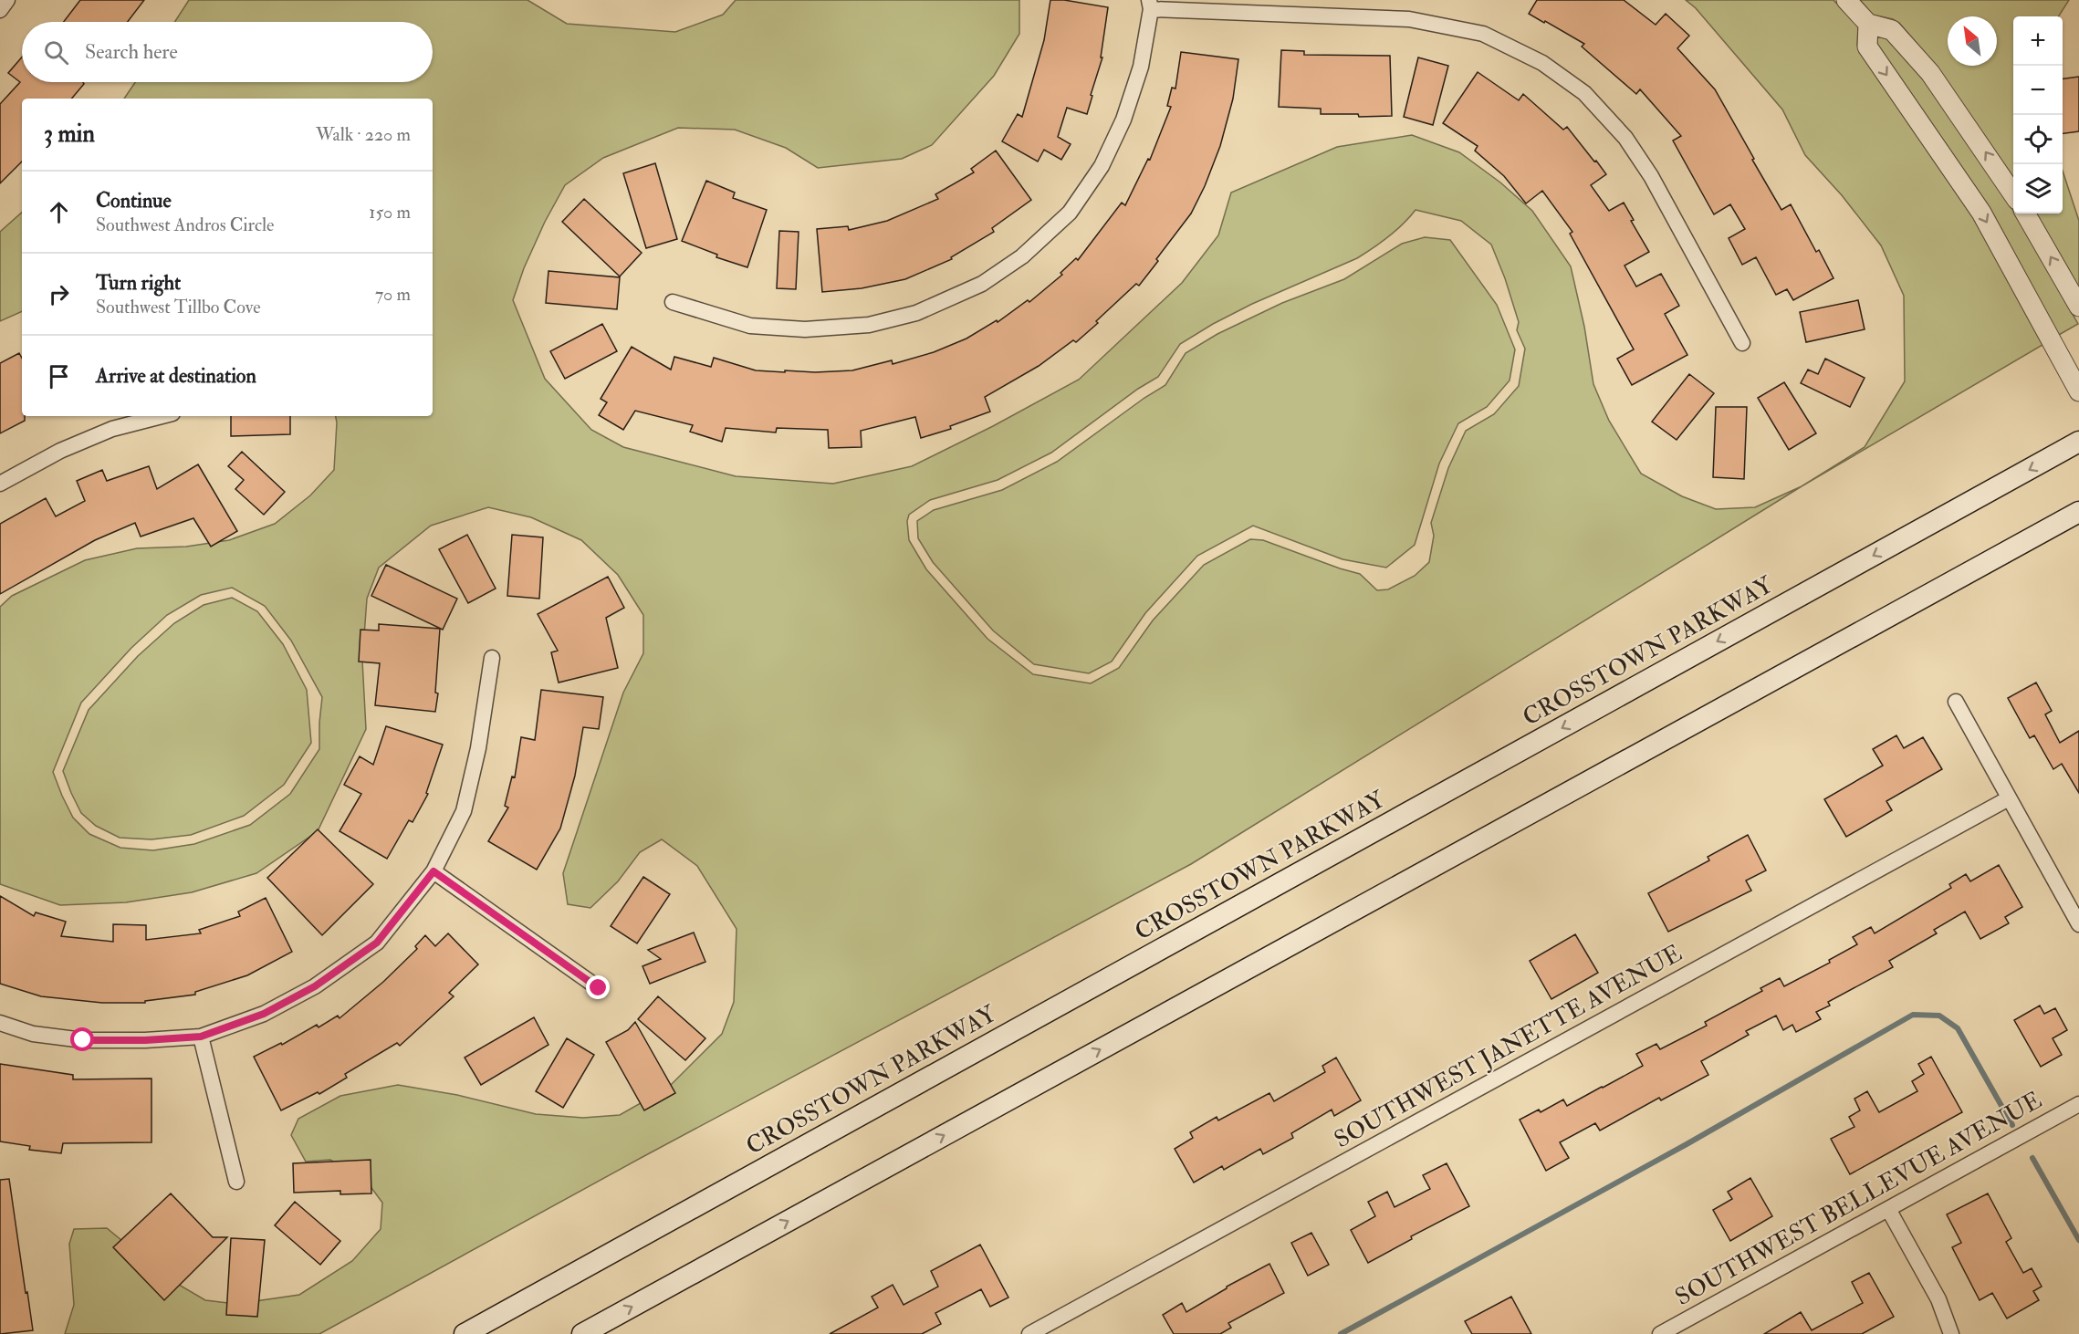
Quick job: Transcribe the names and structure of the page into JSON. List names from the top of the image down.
{
  "streets": {
    "main road": ["CROSSTOWN PARKWAY"],
    "street": ["SOUTHWEST JANETTE AVENUE", "SOUTHWEST BELLEVUE AVENUE"]
  },
  "north": "top left",
  "page": {
    "map_buttons": ["+", "−"],
    "search": "Search here",
    "heading": ["3 min", "Walk · 220 m"],
    "list": [
      ["Continue", "Southwest Andros Circle", "150 m"],
      ["Turn right", "Southwest Tillbo Cove", "70 m"],
      "Arrive at destination"
    ]
  }
}
